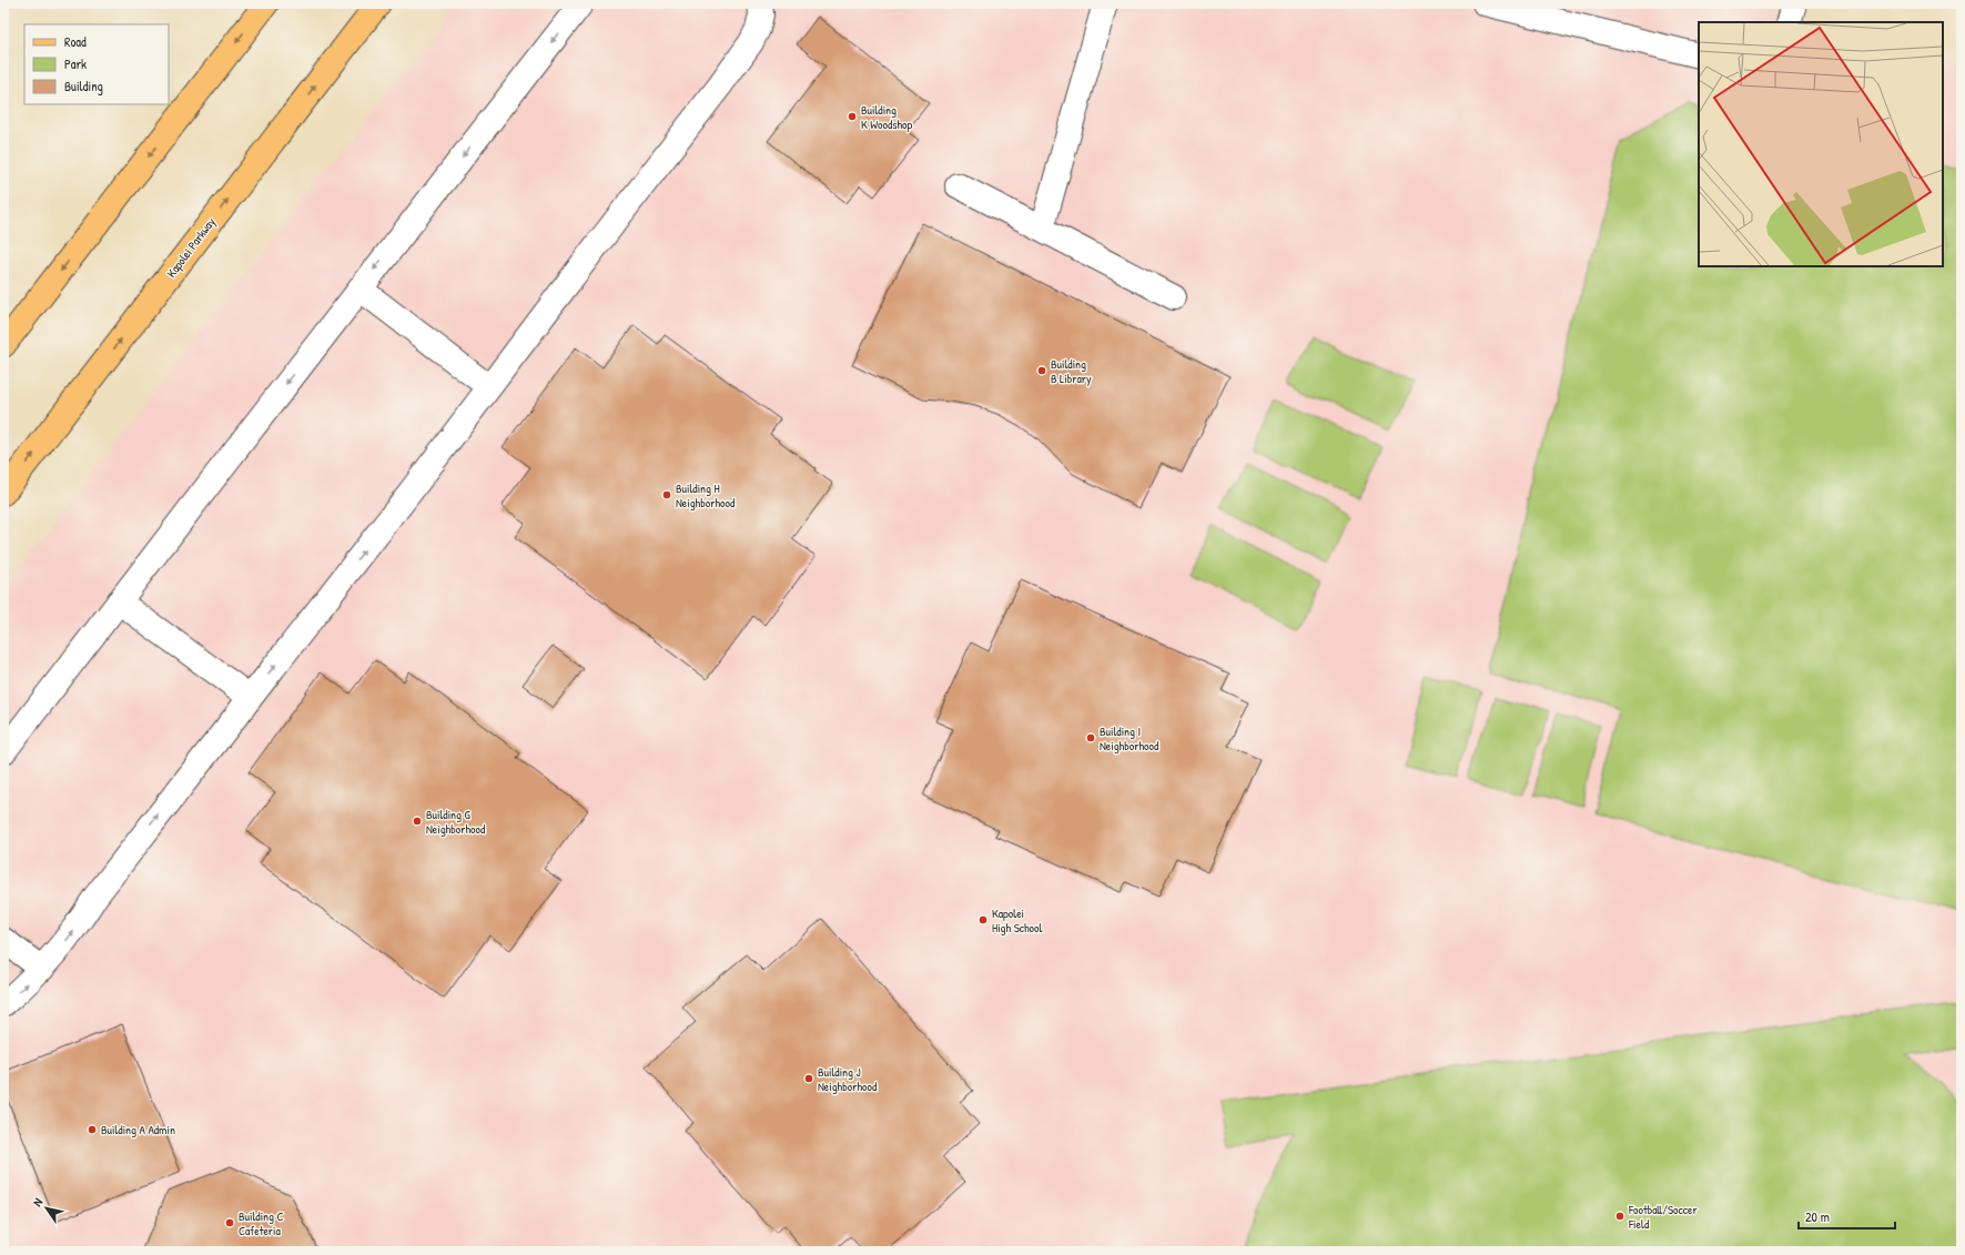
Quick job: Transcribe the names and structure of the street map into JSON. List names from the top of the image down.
{
  "streets": {
    "main road": ["Kapolei Parkway"]
  },
  "places": [
    "Building K Woodshop",
    "Building B Library",
    "Building H Neighborhood",
    "Building I Neighborhood",
    "Building G Neighborhood",
    "Kapolei High School",
    "Building J Neighborhood",
    "Building A Admin",
    "Football/Soccer Field",
    "Building C Cafeteria"
  ],
  "legend": ["Road", "Park", "Building"],
  "scale_bar": "20 m",
  "north": "top left"
}
